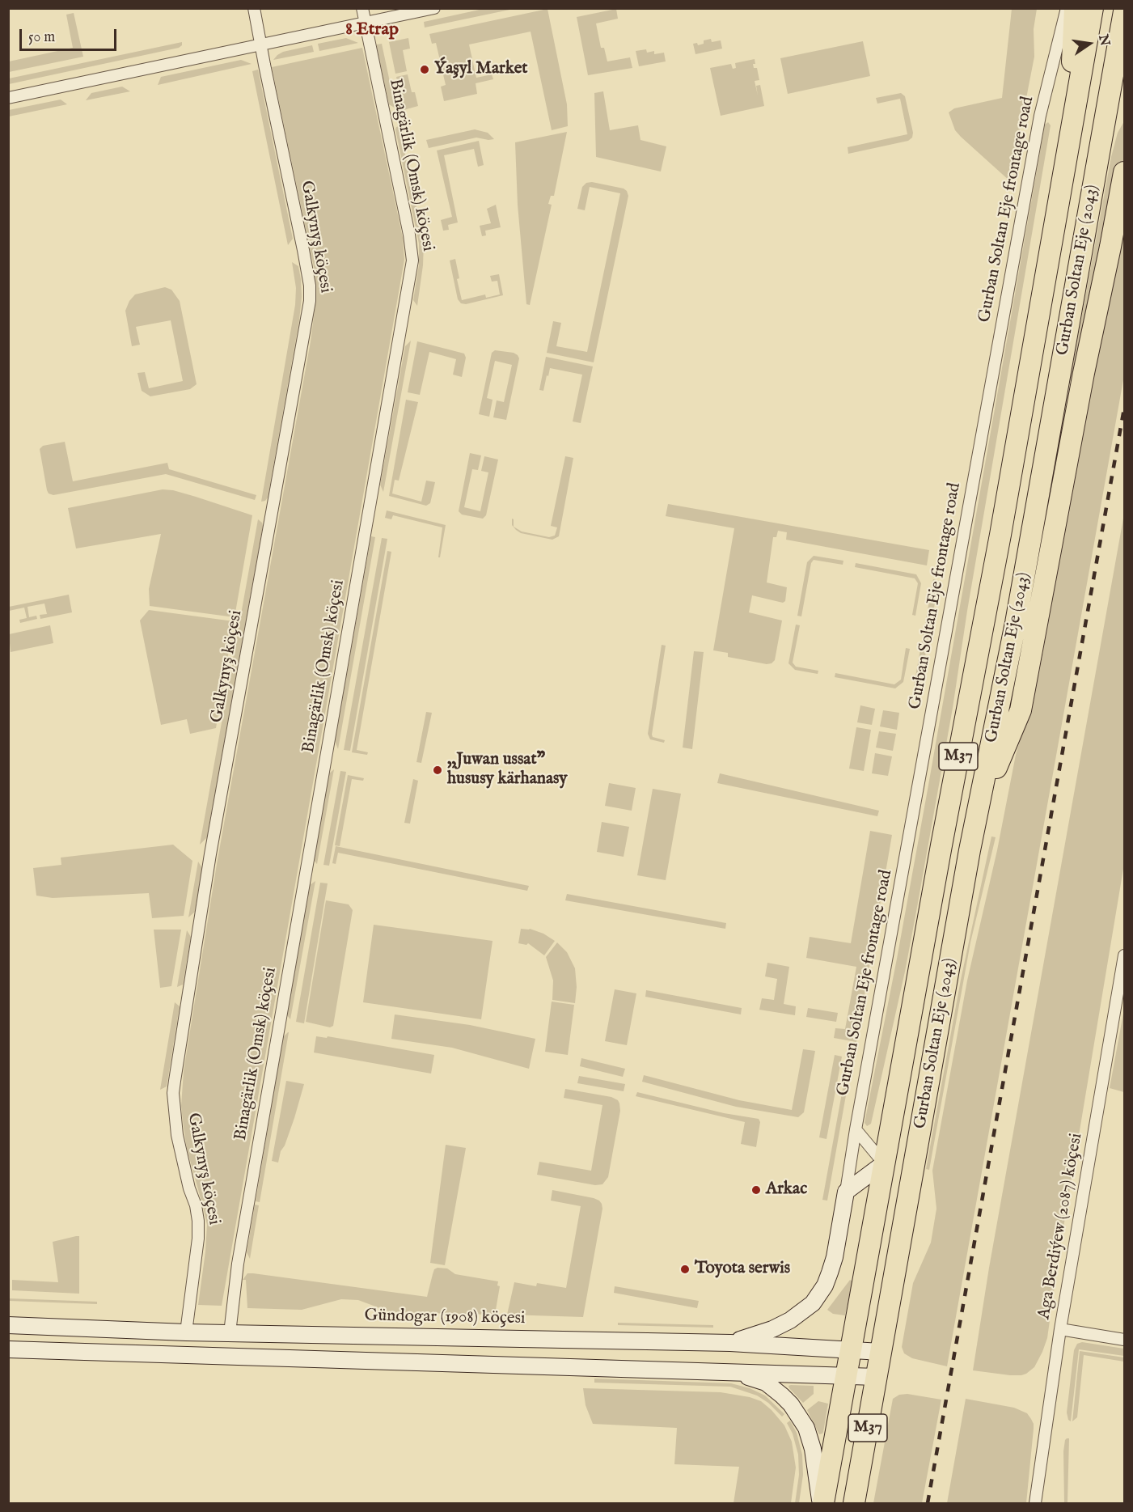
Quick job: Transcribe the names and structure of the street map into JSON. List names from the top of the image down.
{
  "streets": {
    "highway": ["Gurban Soltan Eje (2043)", "M37"],
    "main road": ["Gündogar (1908) köçesi"],
    "street": [
      "Binagärlik (Omsk) köçesi",
      "Gurban Soltan Eje frontage road",
      "Galkynyş köçesi",
      "Aga Berdiýew (2087) köçesi"
    ]
  },
  "crossings": [
    ["Binagärlik (Omsk) köçesi", "Gündogar (1908) köçesi"],
    ["Galkynyş köçesi", "Gündogar (1908) köçesi"],
    ["Gurban Soltan Eje (2043)", "Gündogar (1908) köçesi"]
  ],
  "districts": ["8 Etrap"],
  "places": [
    "Ýaşyl Market",
    ",,Juwan ussat\" hususy kärhanasy",
    "Arkac",
    "Toyota serwis"
  ],
  "scale_bar": "50 m",
  "north": "right"
}
